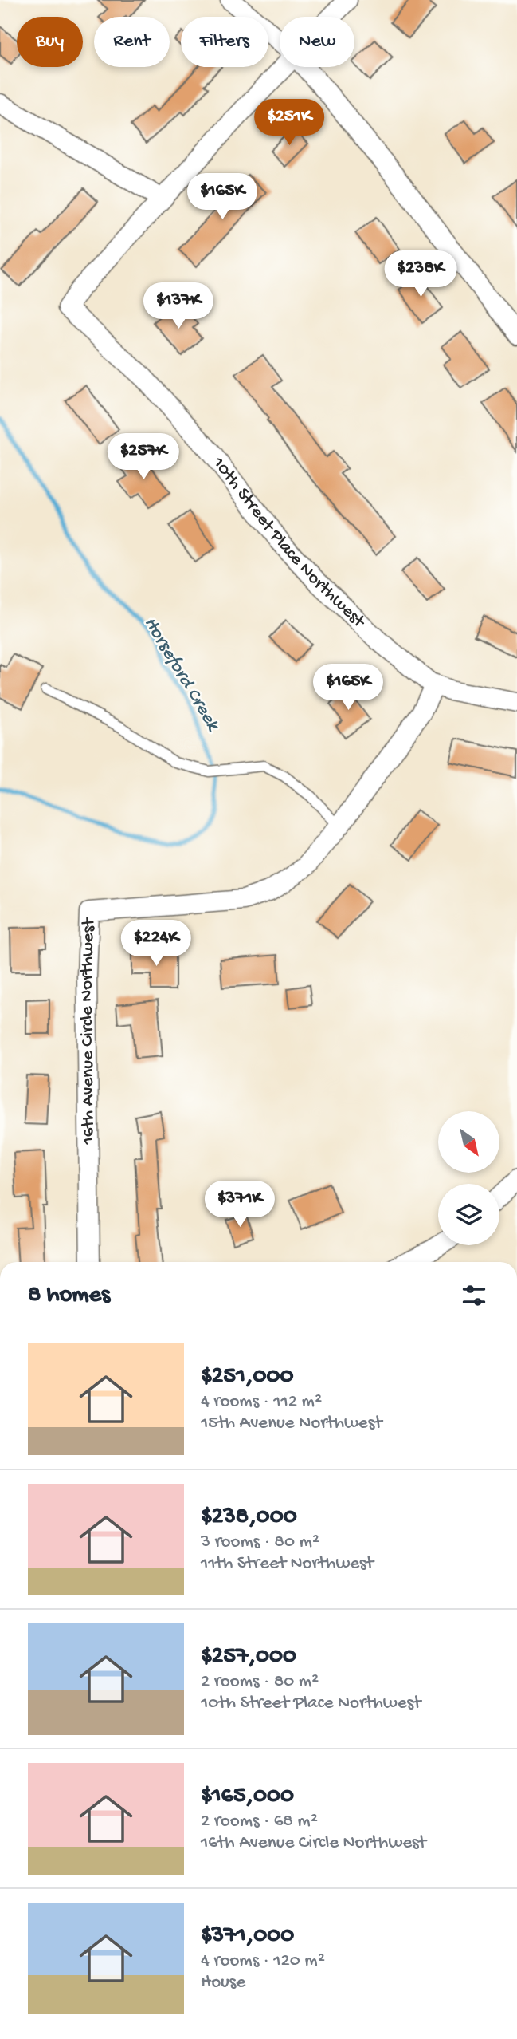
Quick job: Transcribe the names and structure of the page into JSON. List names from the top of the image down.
{
  "streets": {
    "street": ["10th Street Place Northwest", "16th Avenue Circle Northwest"]
  },
  "crossings": [
    ["10th Street Place Northwest", "16th Avenue Circle Northwest"]
  ],
  "water": ["Horseford Creek"],
  "north": "bottom right",
  "page": {
    "chip": [
      "Buy",
      "Rent",
      "Filters",
      "New"
    ],
    "price": [
      "$251K",
      "$165K",
      "$238K",
      "$137K",
      "$257K",
      "$165K",
      "$224K",
      "$371K"
    ],
    "heading": "8 homes",
    "list": [
      {
        "name": "$251,000",
        "note": "4 rooms · 112 m² · 15th Avenue Northwest"
      },
      {
        "name": "$238,000",
        "note": "3 rooms · 80 m² · 11th Street Northwest"
      },
      {
        "name": "$257,000",
        "note": "2 rooms · 80 m² · 10th Street Place Northwest"
      },
      {
        "name": "$165,000",
        "note": "2 rooms · 68 m² · 16th Avenue Circle Northwest"
      },
      {
        "name": "$371,000",
        "note": "4 rooms · 120 m² · House"
      }
    ]
  }
}
